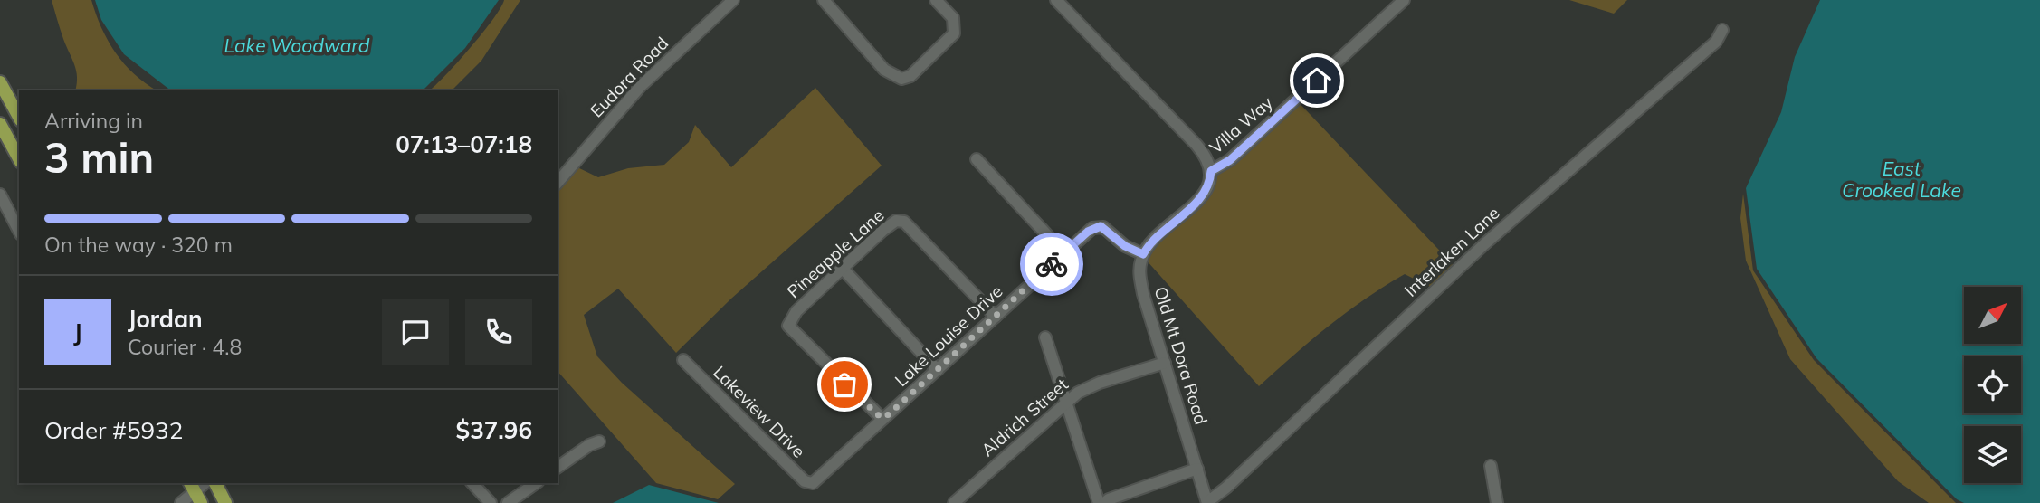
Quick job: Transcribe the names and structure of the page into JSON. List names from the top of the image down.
{
  "streets": {
    "street": [
      "Eudora Road",
      "Villa Way",
      "Interlaken Lane",
      "Pineapple Lane",
      "Lake Louise Drive",
      "Old Mt Dora Road",
      "Lakeview Drive",
      "Aldrich Street"
    ]
  },
  "crossings": [
    ["Interlaken Lane", "Old Mt Dora Road"],
    ["Pineapple Lane", "Lake Louise Drive"],
    ["Lake Louise Drive", "Old Mt Dora Road"],
    ["Lake Louise Drive", "Lakeview Drive"],
    ["Old Mt Dora Road", "Aldrich Street"]
  ],
  "water": ["Lake Woodward", "East Crooked Lake"],
  "north": "top right",
  "page": {
    "heading": ["3 min", "Arriving in", "07:13–07:18"],
    "panel": [
      "Jordan",
      "Courier · 4.8",
      "Order #5932",
      "$37.96"
    ],
    "bar": "On the way · 320 m",
    "round": "J"
  }
}
